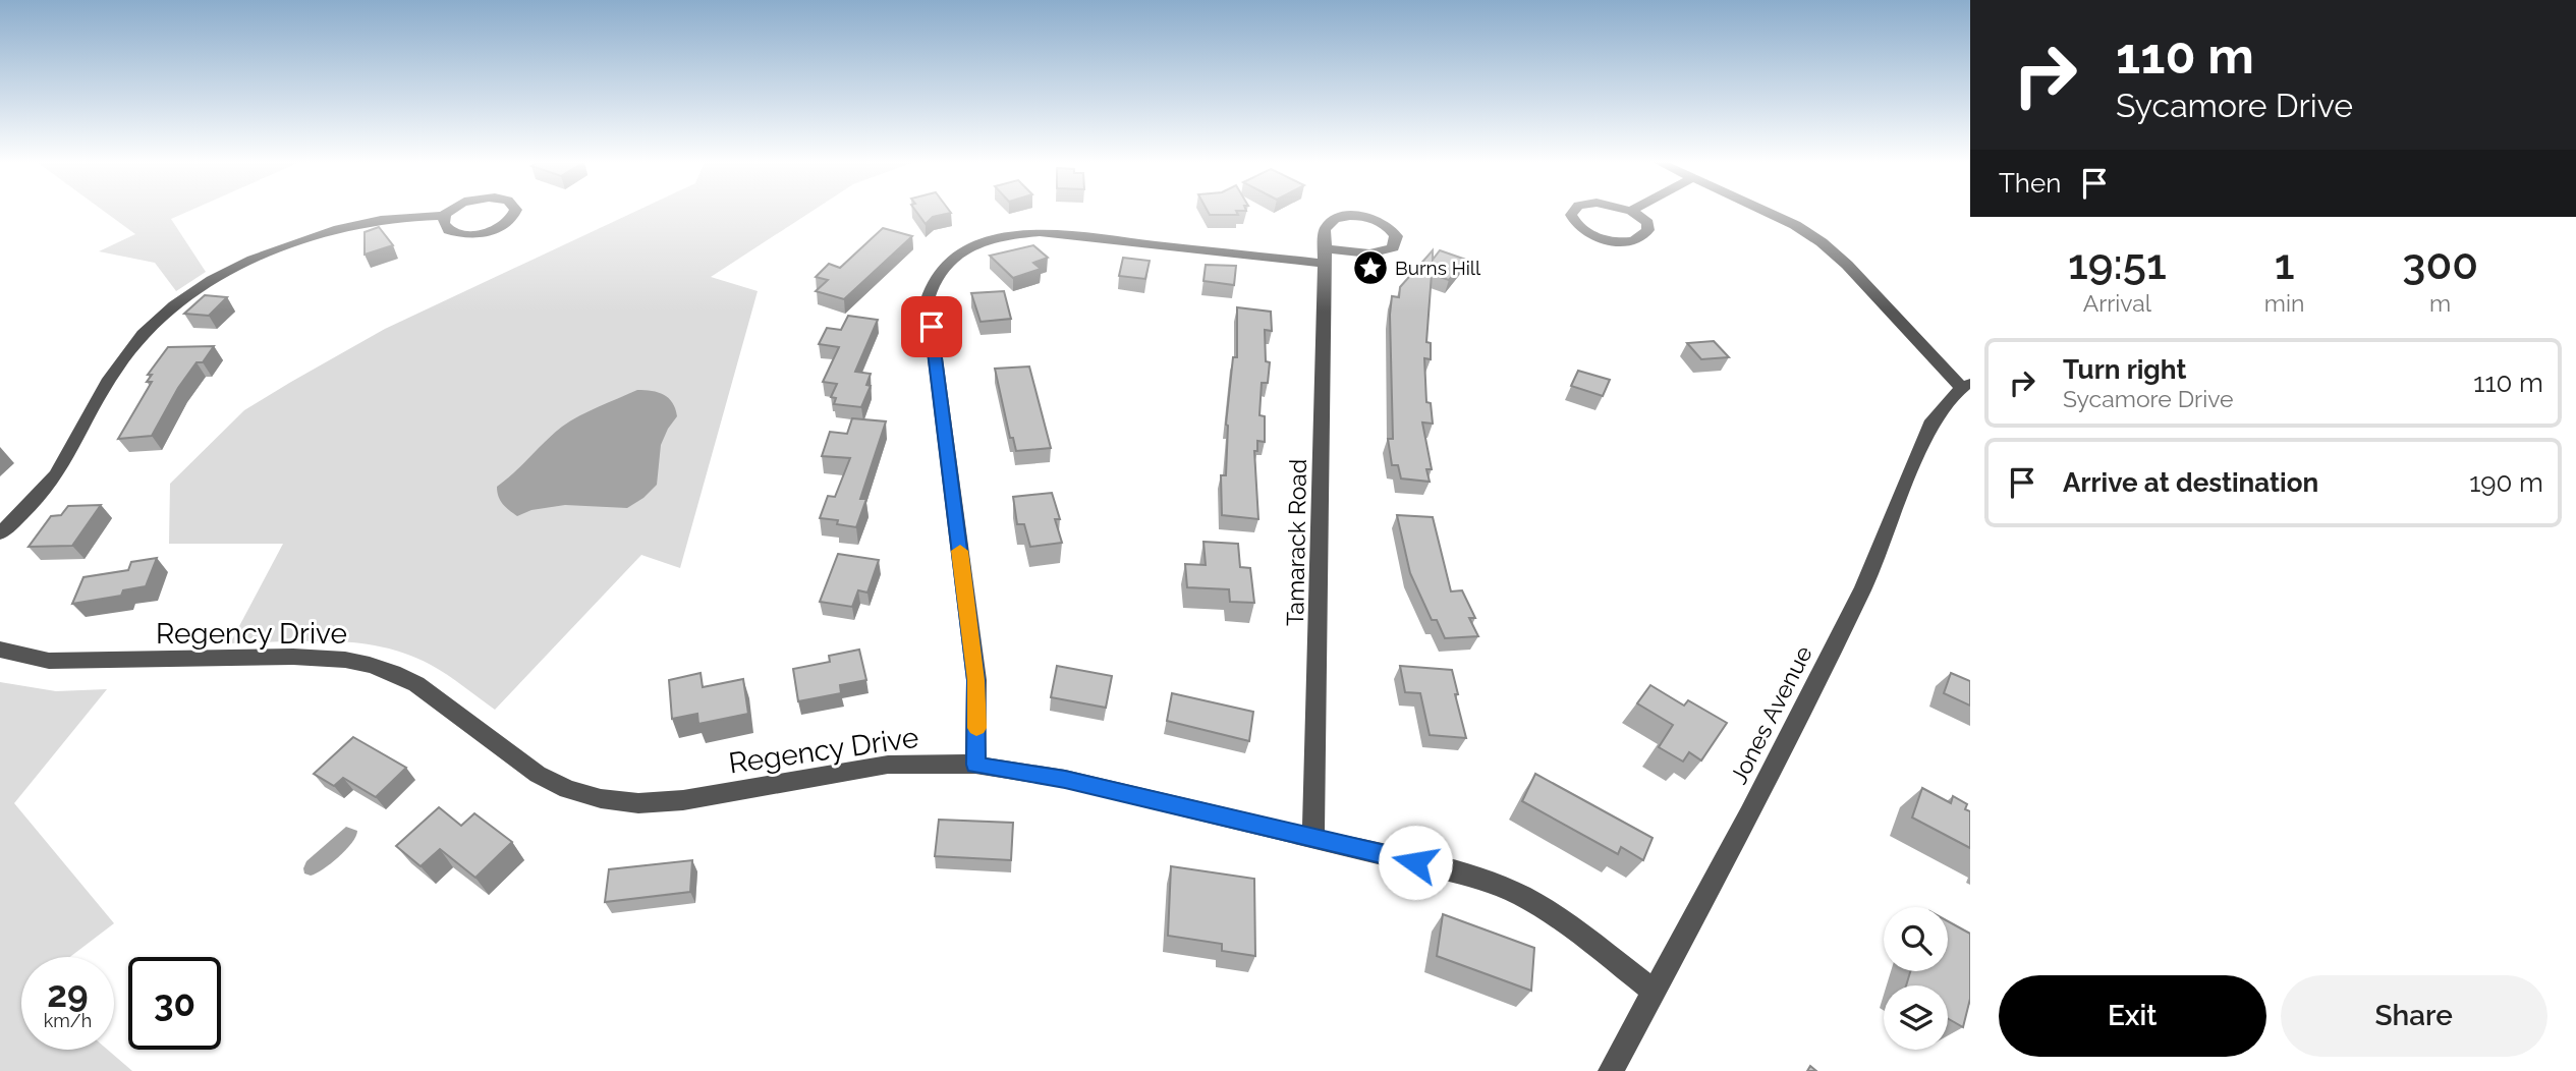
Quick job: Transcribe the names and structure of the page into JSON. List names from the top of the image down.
{
  "streets": {
    "street": ["Tamarack Road", "Regency Drive", "Jones Avenue"]
  },
  "crossings": [
    ["Tamarack Road", "Regency Drive"],
    ["Regency Drive", "Jones Avenue"]
  ],
  "places": {
    "place": ["Burns Hill"]
  },
  "page": {
    "turn": ["110 m", "Sycamore Drive"],
    "then": "Then",
    "eta": [
      "19:51",
      "Arrival",
      "1",
      "min",
      "300",
      "m"
    ],
    "list": [
      {
        "name": "Turn right",
        "note": "Sycamore Drive",
        "value": "110 m"
      },
      {
        "name": "Arrive at destination",
        "value": "190 m"
      }
    ],
    "speed": "29 km/h",
    "limit": "30",
    "buttons": ["Exit", "Share"]
  }
}
